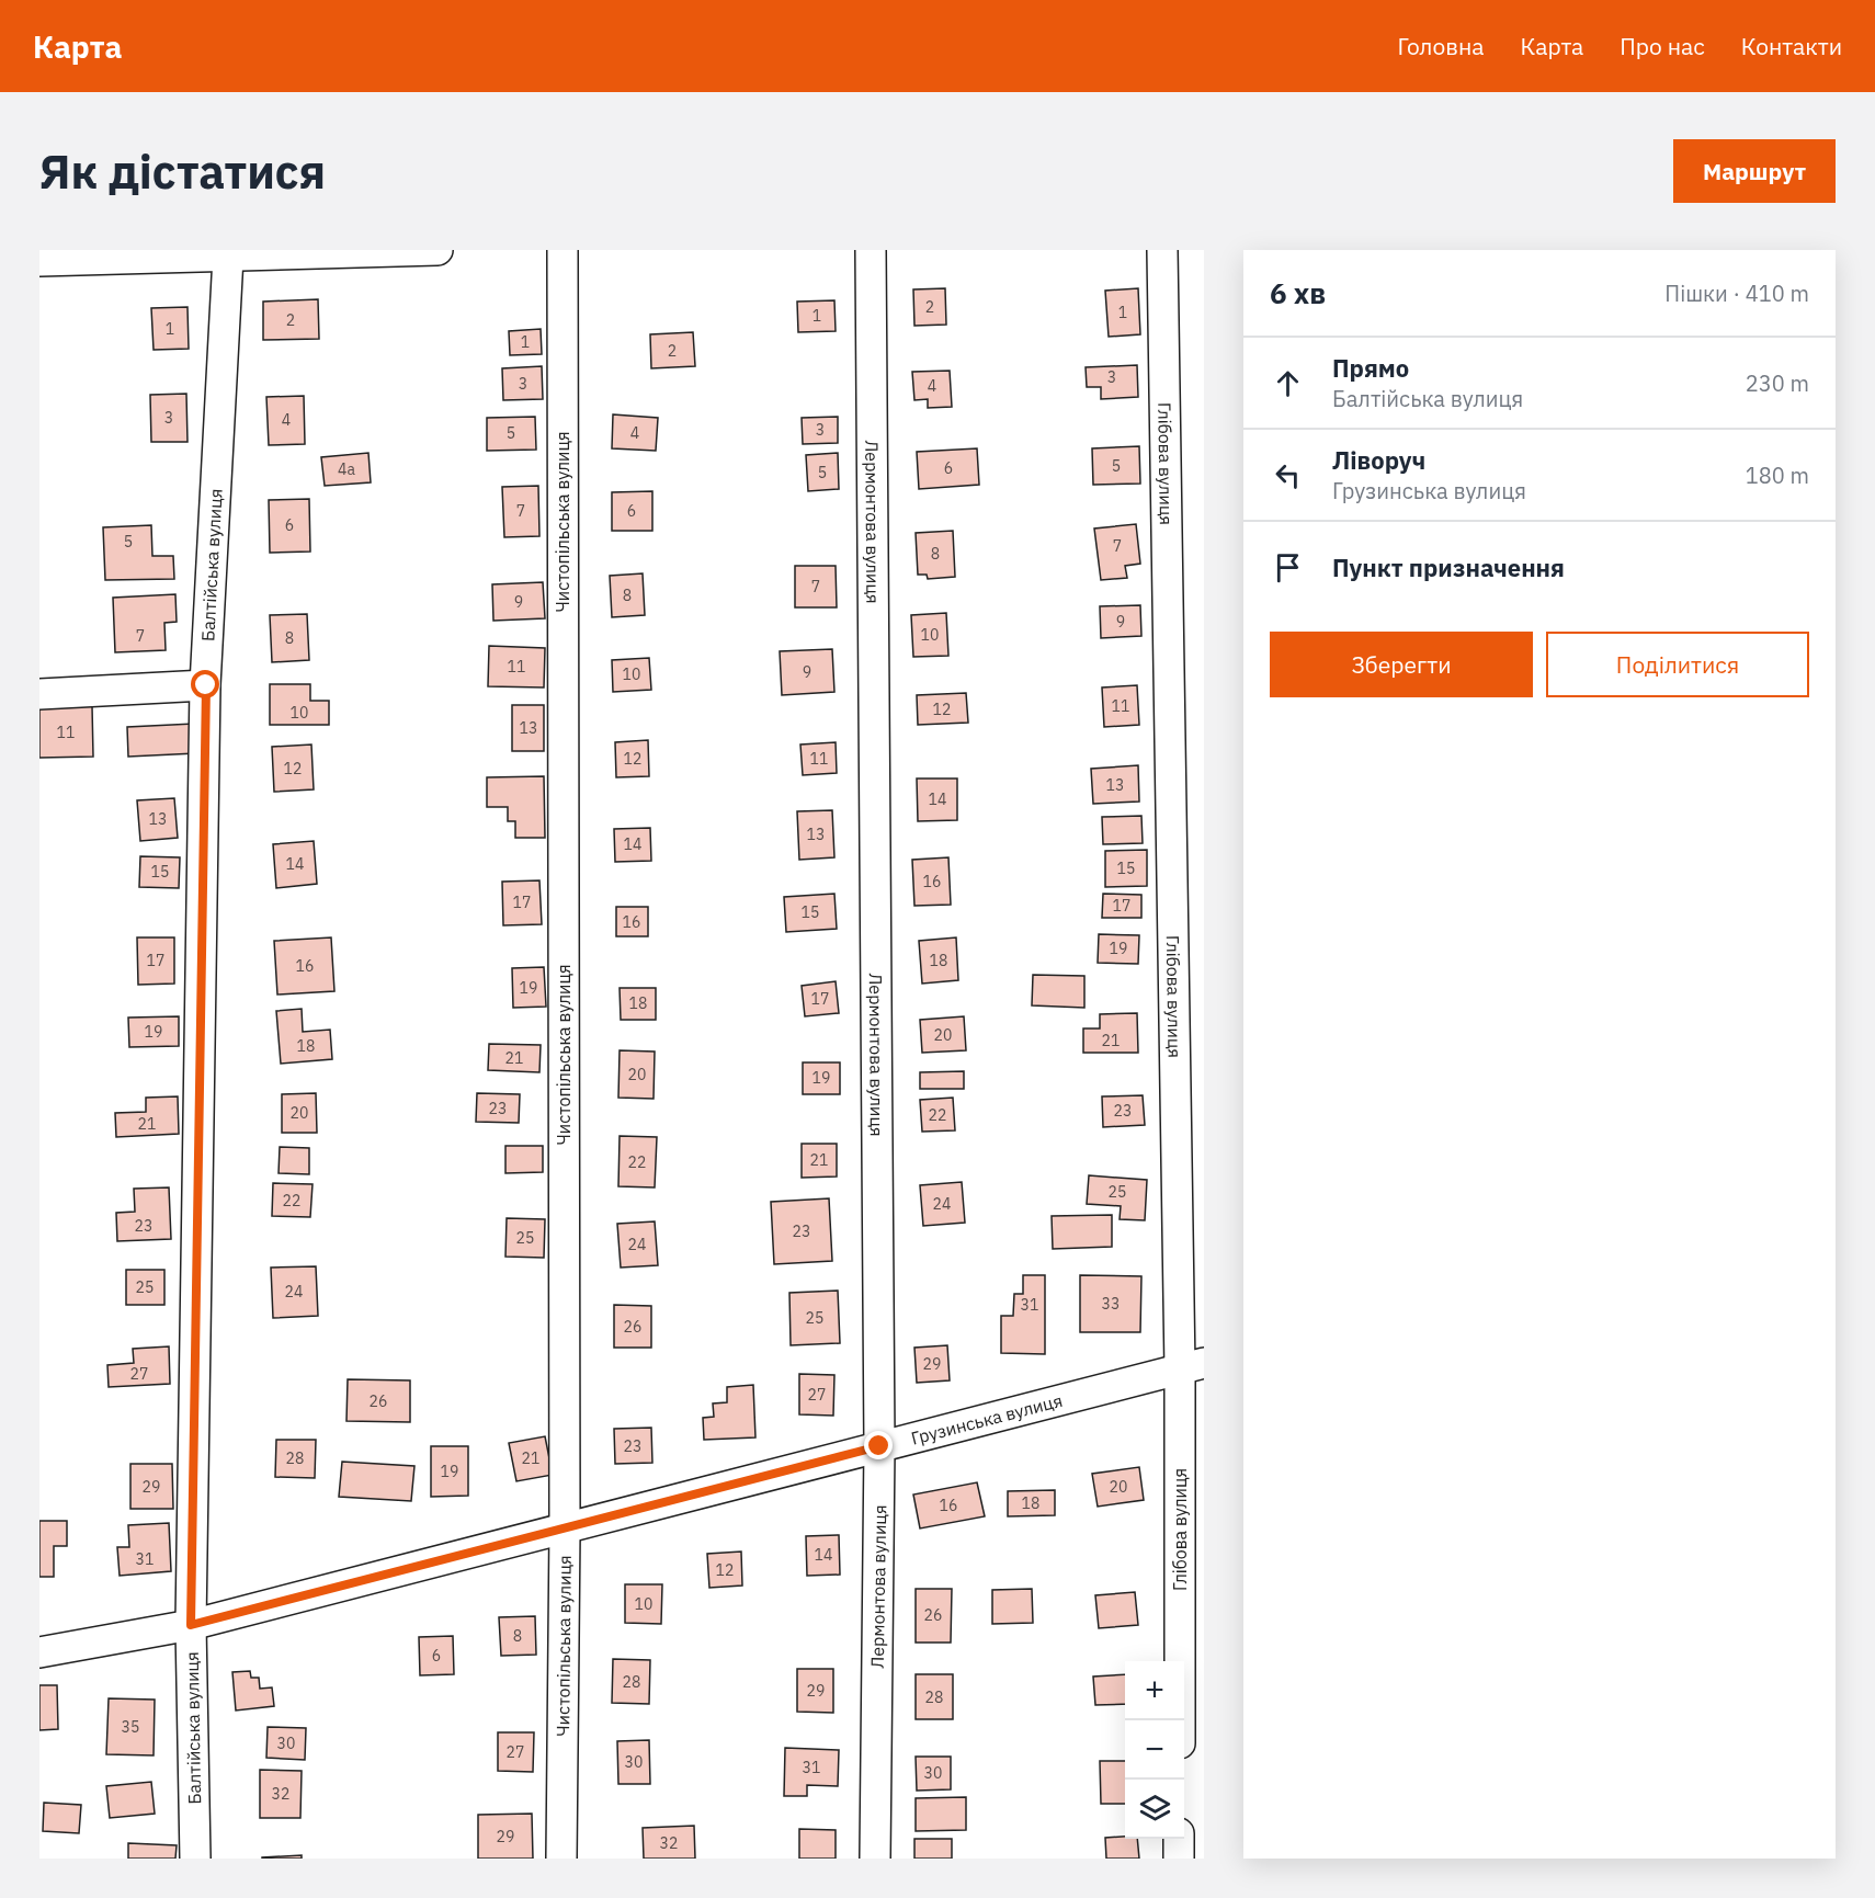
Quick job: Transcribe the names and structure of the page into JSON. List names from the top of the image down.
{
  "streets": {
    "street": [
      "Глібова вулиця",
      "Чистопільська вулиця",
      "Лермонтова вулиця",
      "Балтійська вулиця",
      "Грузинська вулиця"
    ]
  },
  "crossings": [
    ["Глібова вулиця", "Грузинська вулиця"],
    ["Чистопільська вулиця", "Грузинська вулиця"],
    ["Лермонтова вулиця", "Грузинська вулиця"],
    ["Балтійська вулиця", "Грузинська вулиця"]
  ],
  "house_numbers": [
    "2",
    "1",
    "1",
    "2",
    "1",
    "1",
    "2",
    "3",
    "3",
    "4",
    "3",
    "4",
    "3",
    "5",
    "4",
    "5",
    "6",
    "4а",
    "5",
    "7",
    "6",
    "6",
    "5",
    "7",
    "8",
    "7",
    "8",
    "9",
    "9",
    "10",
    "7",
    "8",
    "11",
    "9",
    "10",
    "11",
    "12",
    "10",
    "13",
    "11",
    "12",
    "11",
    "12",
    "13",
    "14",
    "13",
    "13",
    "14",
    "14",
    "15",
    "15",
    "16",
    "17",
    "17",
    "15",
    "16",
    "19",
    "17",
    "18",
    "16",
    "19",
    "17",
    "18",
    "19",
    "20",
    "21",
    "18",
    "21",
    "20",
    "19",
    "23",
    "23",
    "20",
    "22",
    "21",
    "21",
    "22",
    "25",
    "22",
    "24",
    "23",
    "23",
    "25",
    "24",
    "25",
    "24",
    "33",
    "31",
    "25",
    "26",
    "29",
    "27",
    "27",
    "26",
    "23",
    "28",
    "21",
    "19",
    "29",
    "20",
    "18",
    "16",
    "14",
    "31",
    "12",
    "10",
    "26",
    "8",
    "6",
    "28",
    "29",
    "28",
    "35",
    "30",
    "27",
    "30",
    "31",
    "30",
    "32",
    "29",
    "32"
  ],
  "page": {
    "header": "Карта",
    "nav": [
      "Головна",
      "Карта",
      "Про нас",
      "Контакти"
    ],
    "buttons": [
      "Маршрут",
      ["Зберегти", "Поділитися"]
    ],
    "title": "Як дістатися",
    "heading": ["6 хв", "Пішки · 410 m"],
    "list": [
      ["Прямо", "Балтійська вулиця", "230 m"],
      ["Ліворуч", "Грузинська вулиця", "180 m"],
      "Пункт призначення"
    ],
    "map_buttons": ["+", "−"]
  }
}
